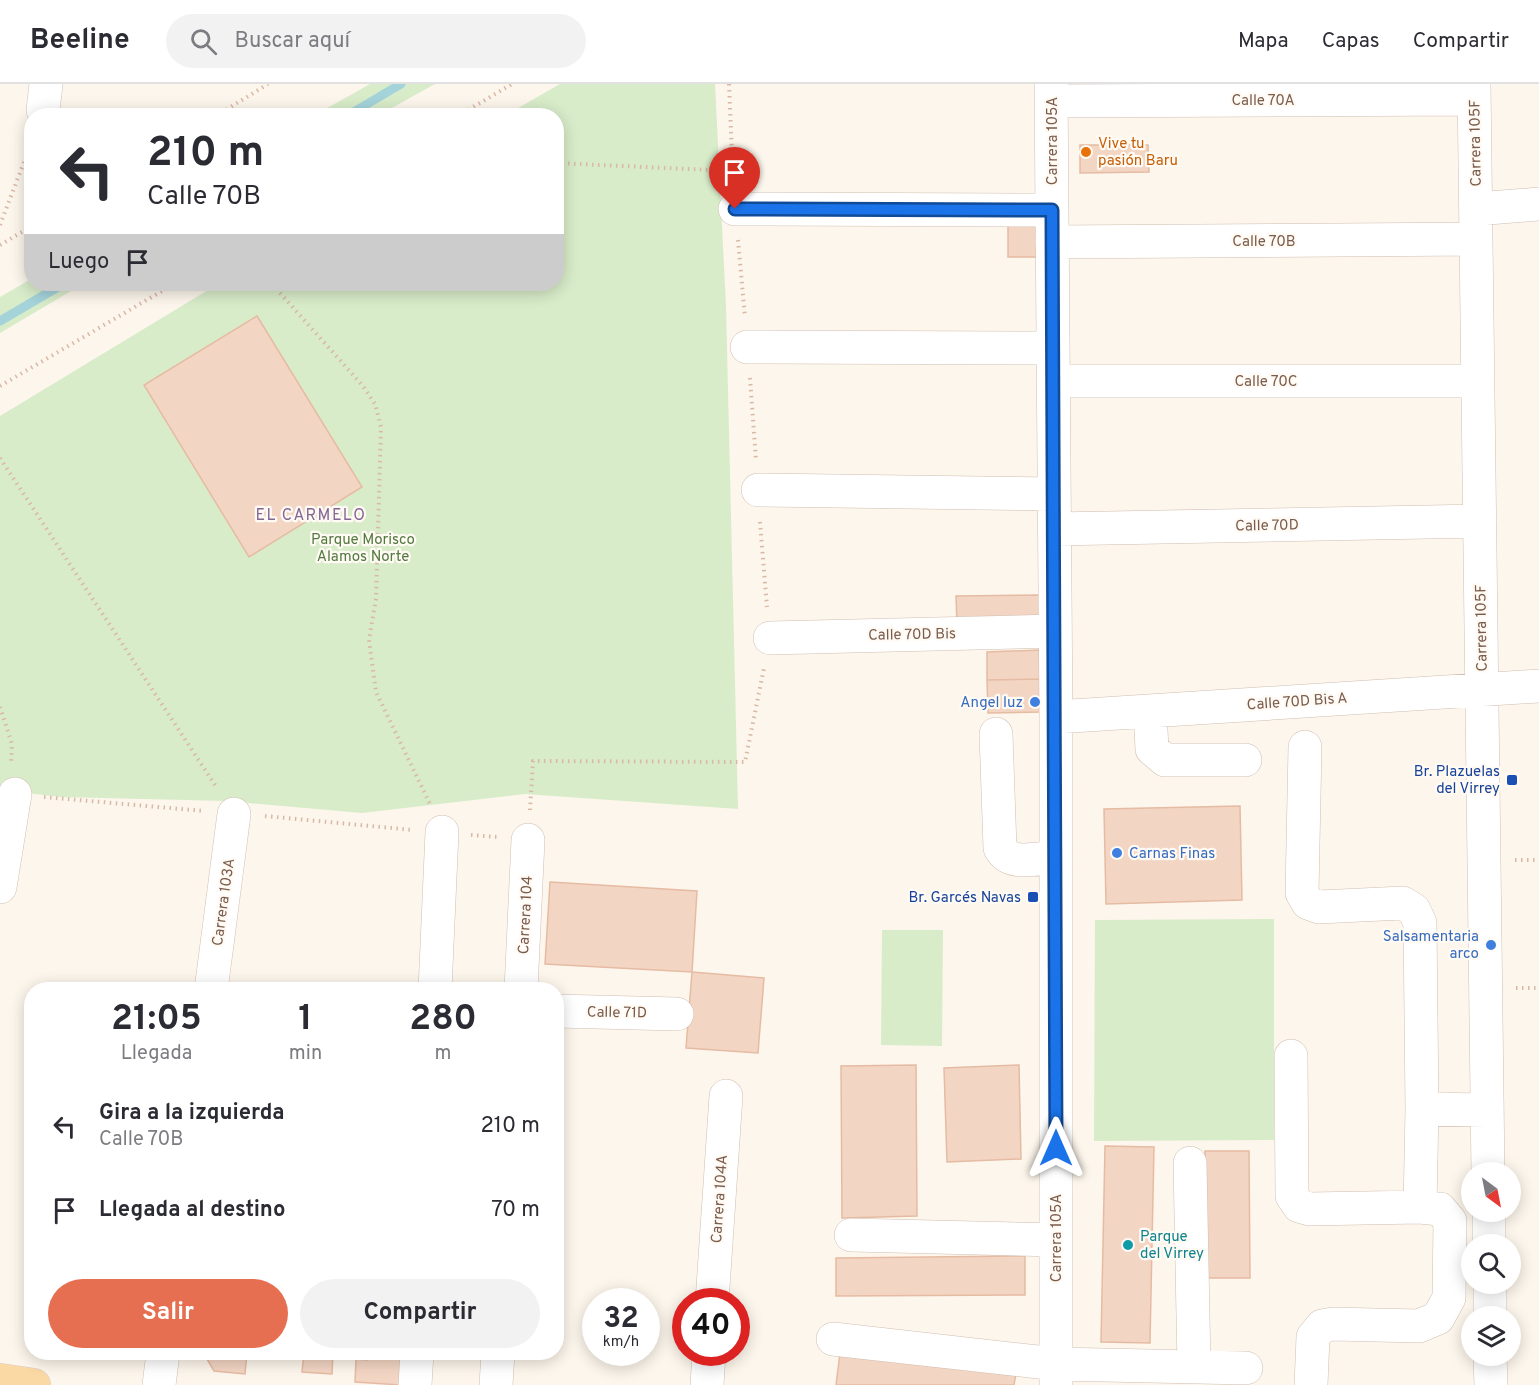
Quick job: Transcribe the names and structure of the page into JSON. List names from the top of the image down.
{
  "streets": {
    "street": [
      "Calle 70A",
      "Carrera 105A",
      "Carrera 105F",
      "Calle 70B",
      "Calle 70C",
      "Calle 70D",
      "Calle 70D Bis",
      "Calle 70D Bis A",
      "Carrera 103A",
      "Carrera 104",
      "Calle 71D",
      "Carrera 104A"
    ]
  },
  "crossings": [
    ["Calle 70A", "Carrera 105A"],
    ["Calle 70A", "Carrera 105F"],
    ["Carrera 105A", "Calle 70B"],
    ["Carrera 105A", "Calle 70C"],
    ["Carrera 105A", "Calle 70D"],
    ["Carrera 105A", "Calle 70D Bis"],
    ["Carrera 105A", "Calle 70D Bis A"],
    ["Carrera 105F", "Calle 70B"],
    ["Carrera 105F", "Calle 70C"],
    ["Carrera 105F", "Calle 70D"],
    ["Carrera 105F", "Calle 70D Bis A"]
  ],
  "districts": ["EL CARMELO"],
  "parks": ["Parque Morisco Alamos Norte"],
  "places": {
    "other": [
      "Vive tu pasión Baru",
      "Angel luz",
      "Carnas Finas",
      "Salsamentaria arco",
      "Parque del Virrey"
    ],
    "transit": ["Br. Plazuelas del Virrey", "Br. Garcés Navas"]
  },
  "north": "bottom right",
  "page": {
    "header": "Beeline",
    "search": "Buscar aquí",
    "nav": ["Mapa", "Capas", "Compartir"],
    "turn": ["210 m", "Calle 70B"],
    "then": "Luego",
    "eta": [
      "21:05",
      "Llegada",
      "1",
      "min",
      "280",
      "m"
    ],
    "list": [
      {
        "name": "Gira a la izquierda",
        "note": "Calle 70B",
        "value": "210 m"
      },
      {
        "name": "Llegada al destino",
        "value": "70 m"
      }
    ],
    "buttons": ["Salir", "Compartir"],
    "speed": "32 km/h",
    "limit": "40"
  }
}
